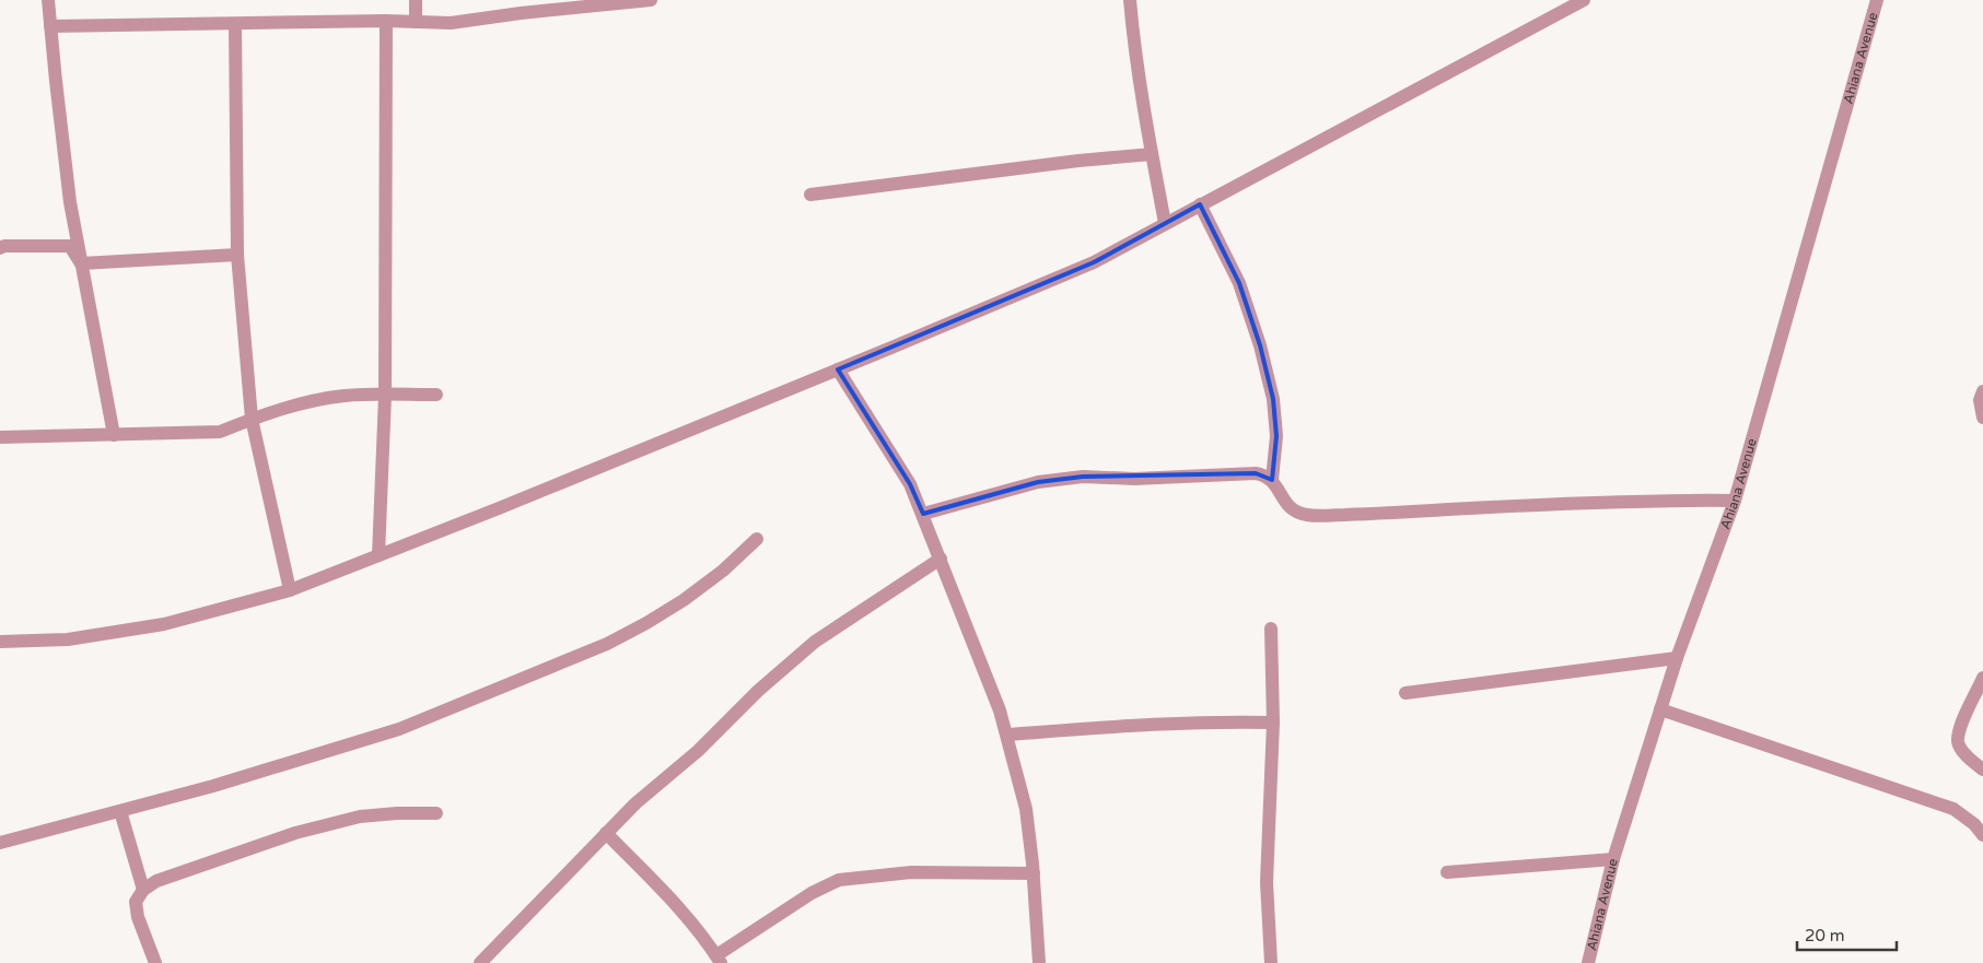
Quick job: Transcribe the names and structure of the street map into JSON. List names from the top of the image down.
{
  "streets": {
    "street": ["Ahiana Avenue"]
  },
  "scale_bar": "20 m"
}
